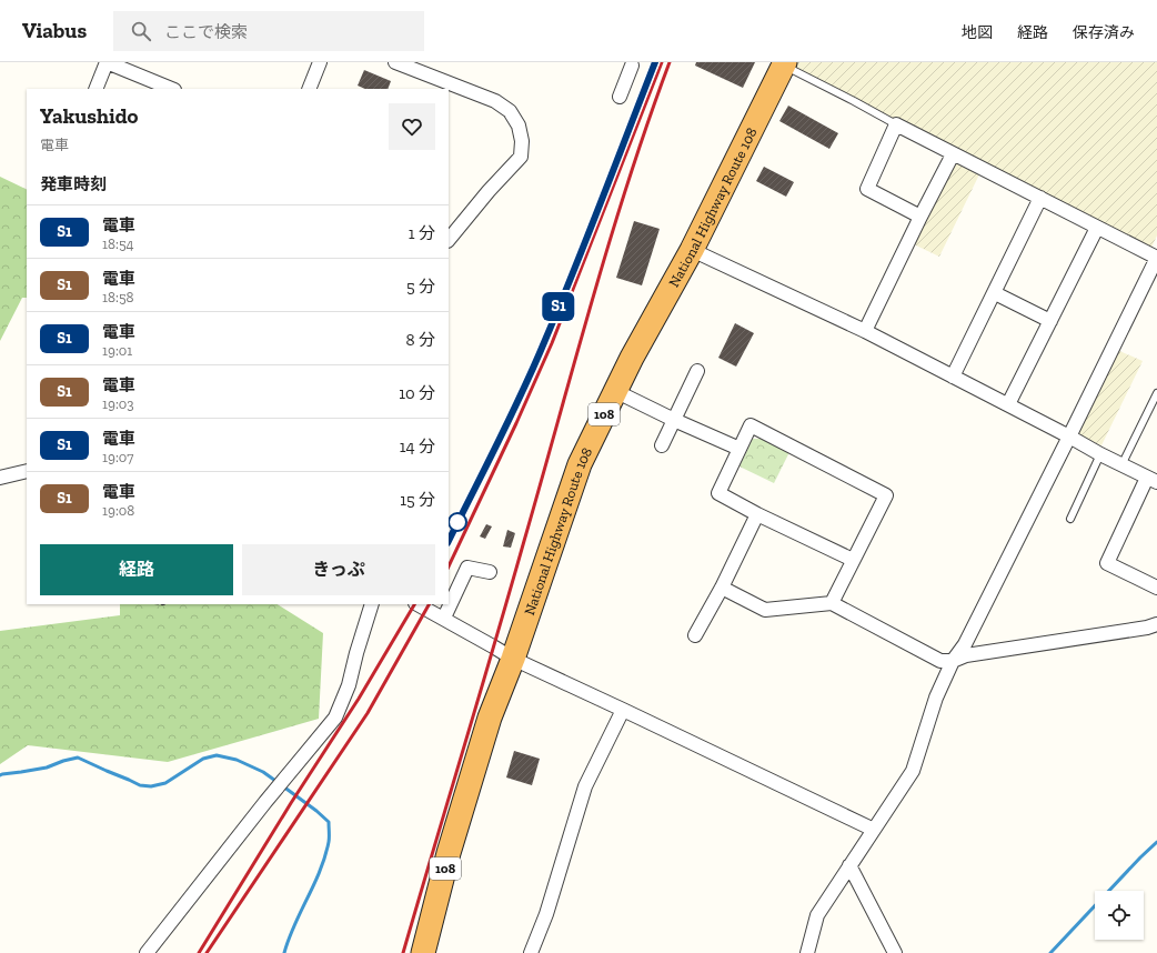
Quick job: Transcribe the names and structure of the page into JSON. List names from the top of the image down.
{
  "streets": {
    "highway": ["National Highway Route 108", "108"]
  },
  "page": {
    "header": "Viabus",
    "search": "ここで検索",
    "nav": ["地図", "経路", "保存済み"],
    "on_map": "S1",
    "heading": [
      ["Yakushido", "電車"],
      "発車時刻"
    ],
    "list": [
      {
        "mark": "S1",
        "name": "電車",
        "note": "18:54",
        "value": "1 分"
      },
      {
        "mark": "S1",
        "name": "電車",
        "note": "18:58",
        "value": "5 分"
      },
      {
        "mark": "S1",
        "name": "電車",
        "note": "19:01",
        "value": "8 分"
      },
      {
        "mark": "S1",
        "name": "電車",
        "note": "19:03",
        "value": "10 分"
      },
      {
        "mark": "S1",
        "name": "電車",
        "note": "19:07",
        "value": "14 分"
      },
      {
        "mark": "S1",
        "name": "電車",
        "note": "19:08",
        "value": "15 分"
      }
    ],
    "buttons": ["経路", "きっぷ"]
  }
}
